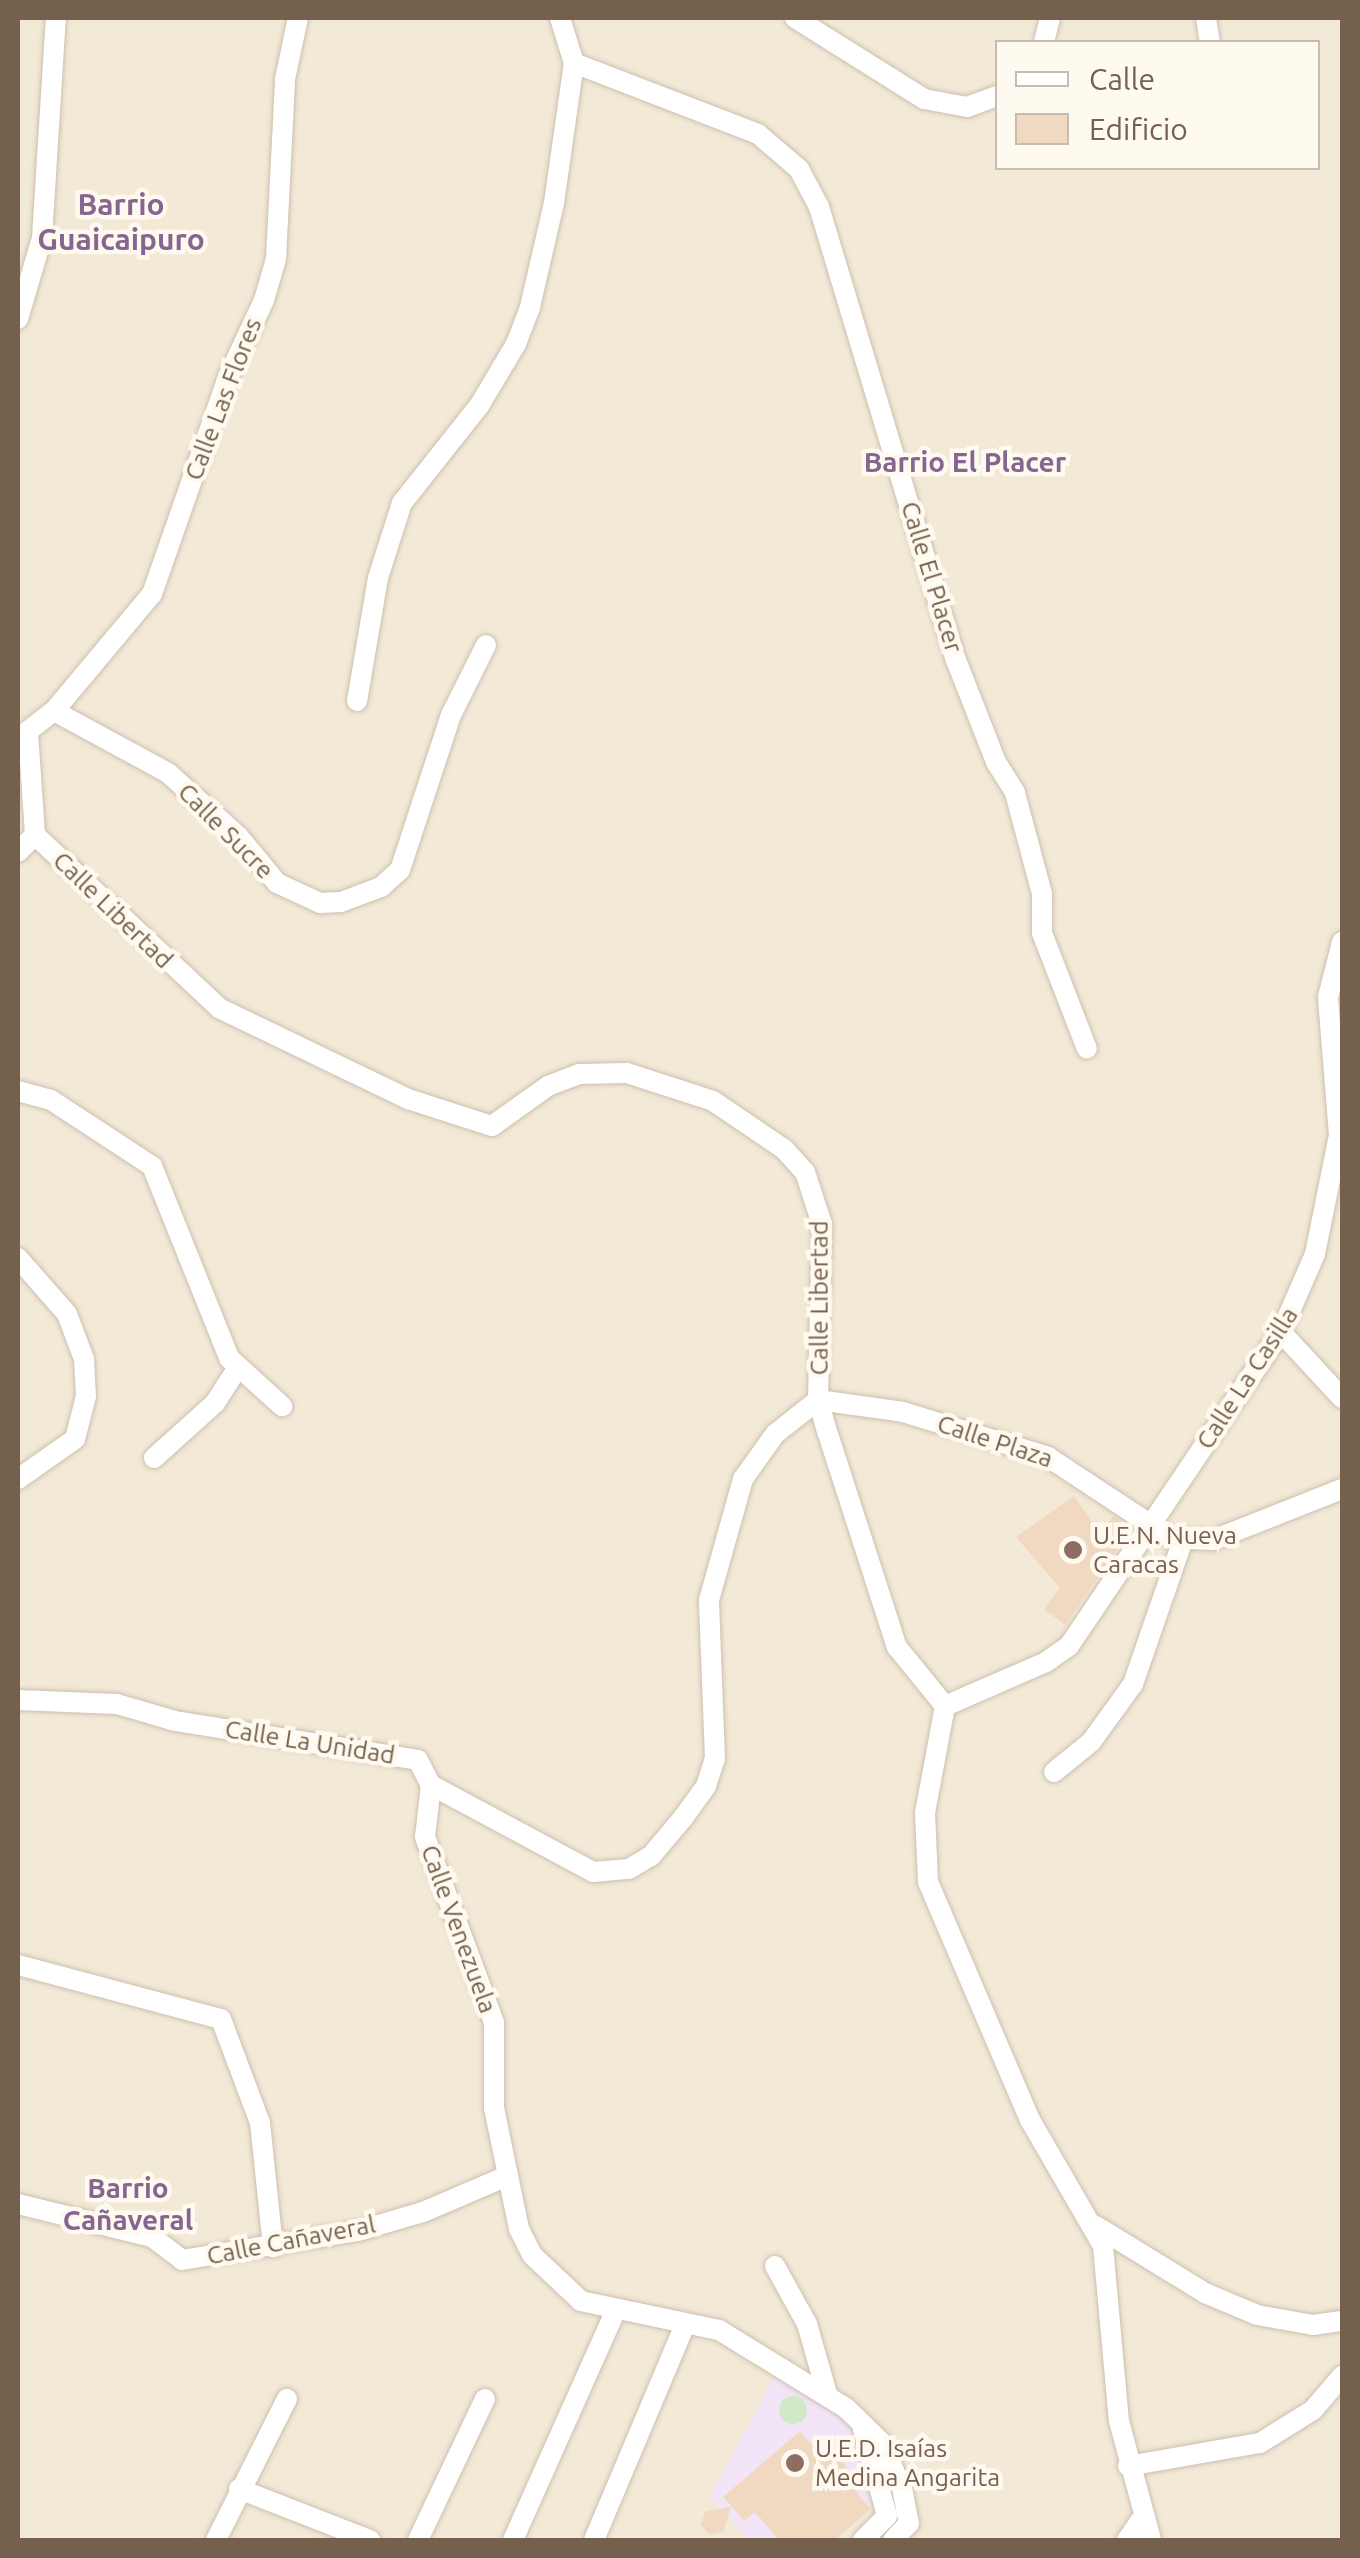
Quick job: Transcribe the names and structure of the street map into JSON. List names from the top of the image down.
{
  "streets": {
    "street": [
      "Calle Las Flores",
      "Calle El Placer",
      "Calle Sucre",
      "Calle Libertad",
      "Calle La Casilla",
      "Calle Plaza",
      "Calle La Unidad",
      "Calle Venezuela",
      "Calle Cañaveral"
    ]
  },
  "crossings": [
    ["Calle Las Flores", "Calle Sucre"],
    ["Calle Libertad", "Calle La Casilla"],
    ["Calle Libertad", "Calle Plaza"],
    ["Calle Libertad", "Calle La Unidad"],
    ["Calle La Casilla", "Calle Plaza"],
    ["Calle Plaza", "Calle La Unidad"],
    ["Calle La Unidad", "Calle Venezuela"],
    ["Calle Venezuela", "Calle Cañaveral"]
  ],
  "districts": ["Barrio Guaicaipuro", "Barrio El Placer", "Barrio Cañaveral"],
  "places": ["U.E.N. Nueva Caracas", "U.E.D. Isaías Medina Angarita"],
  "legend": ["Calle", "Edificio"]
}
